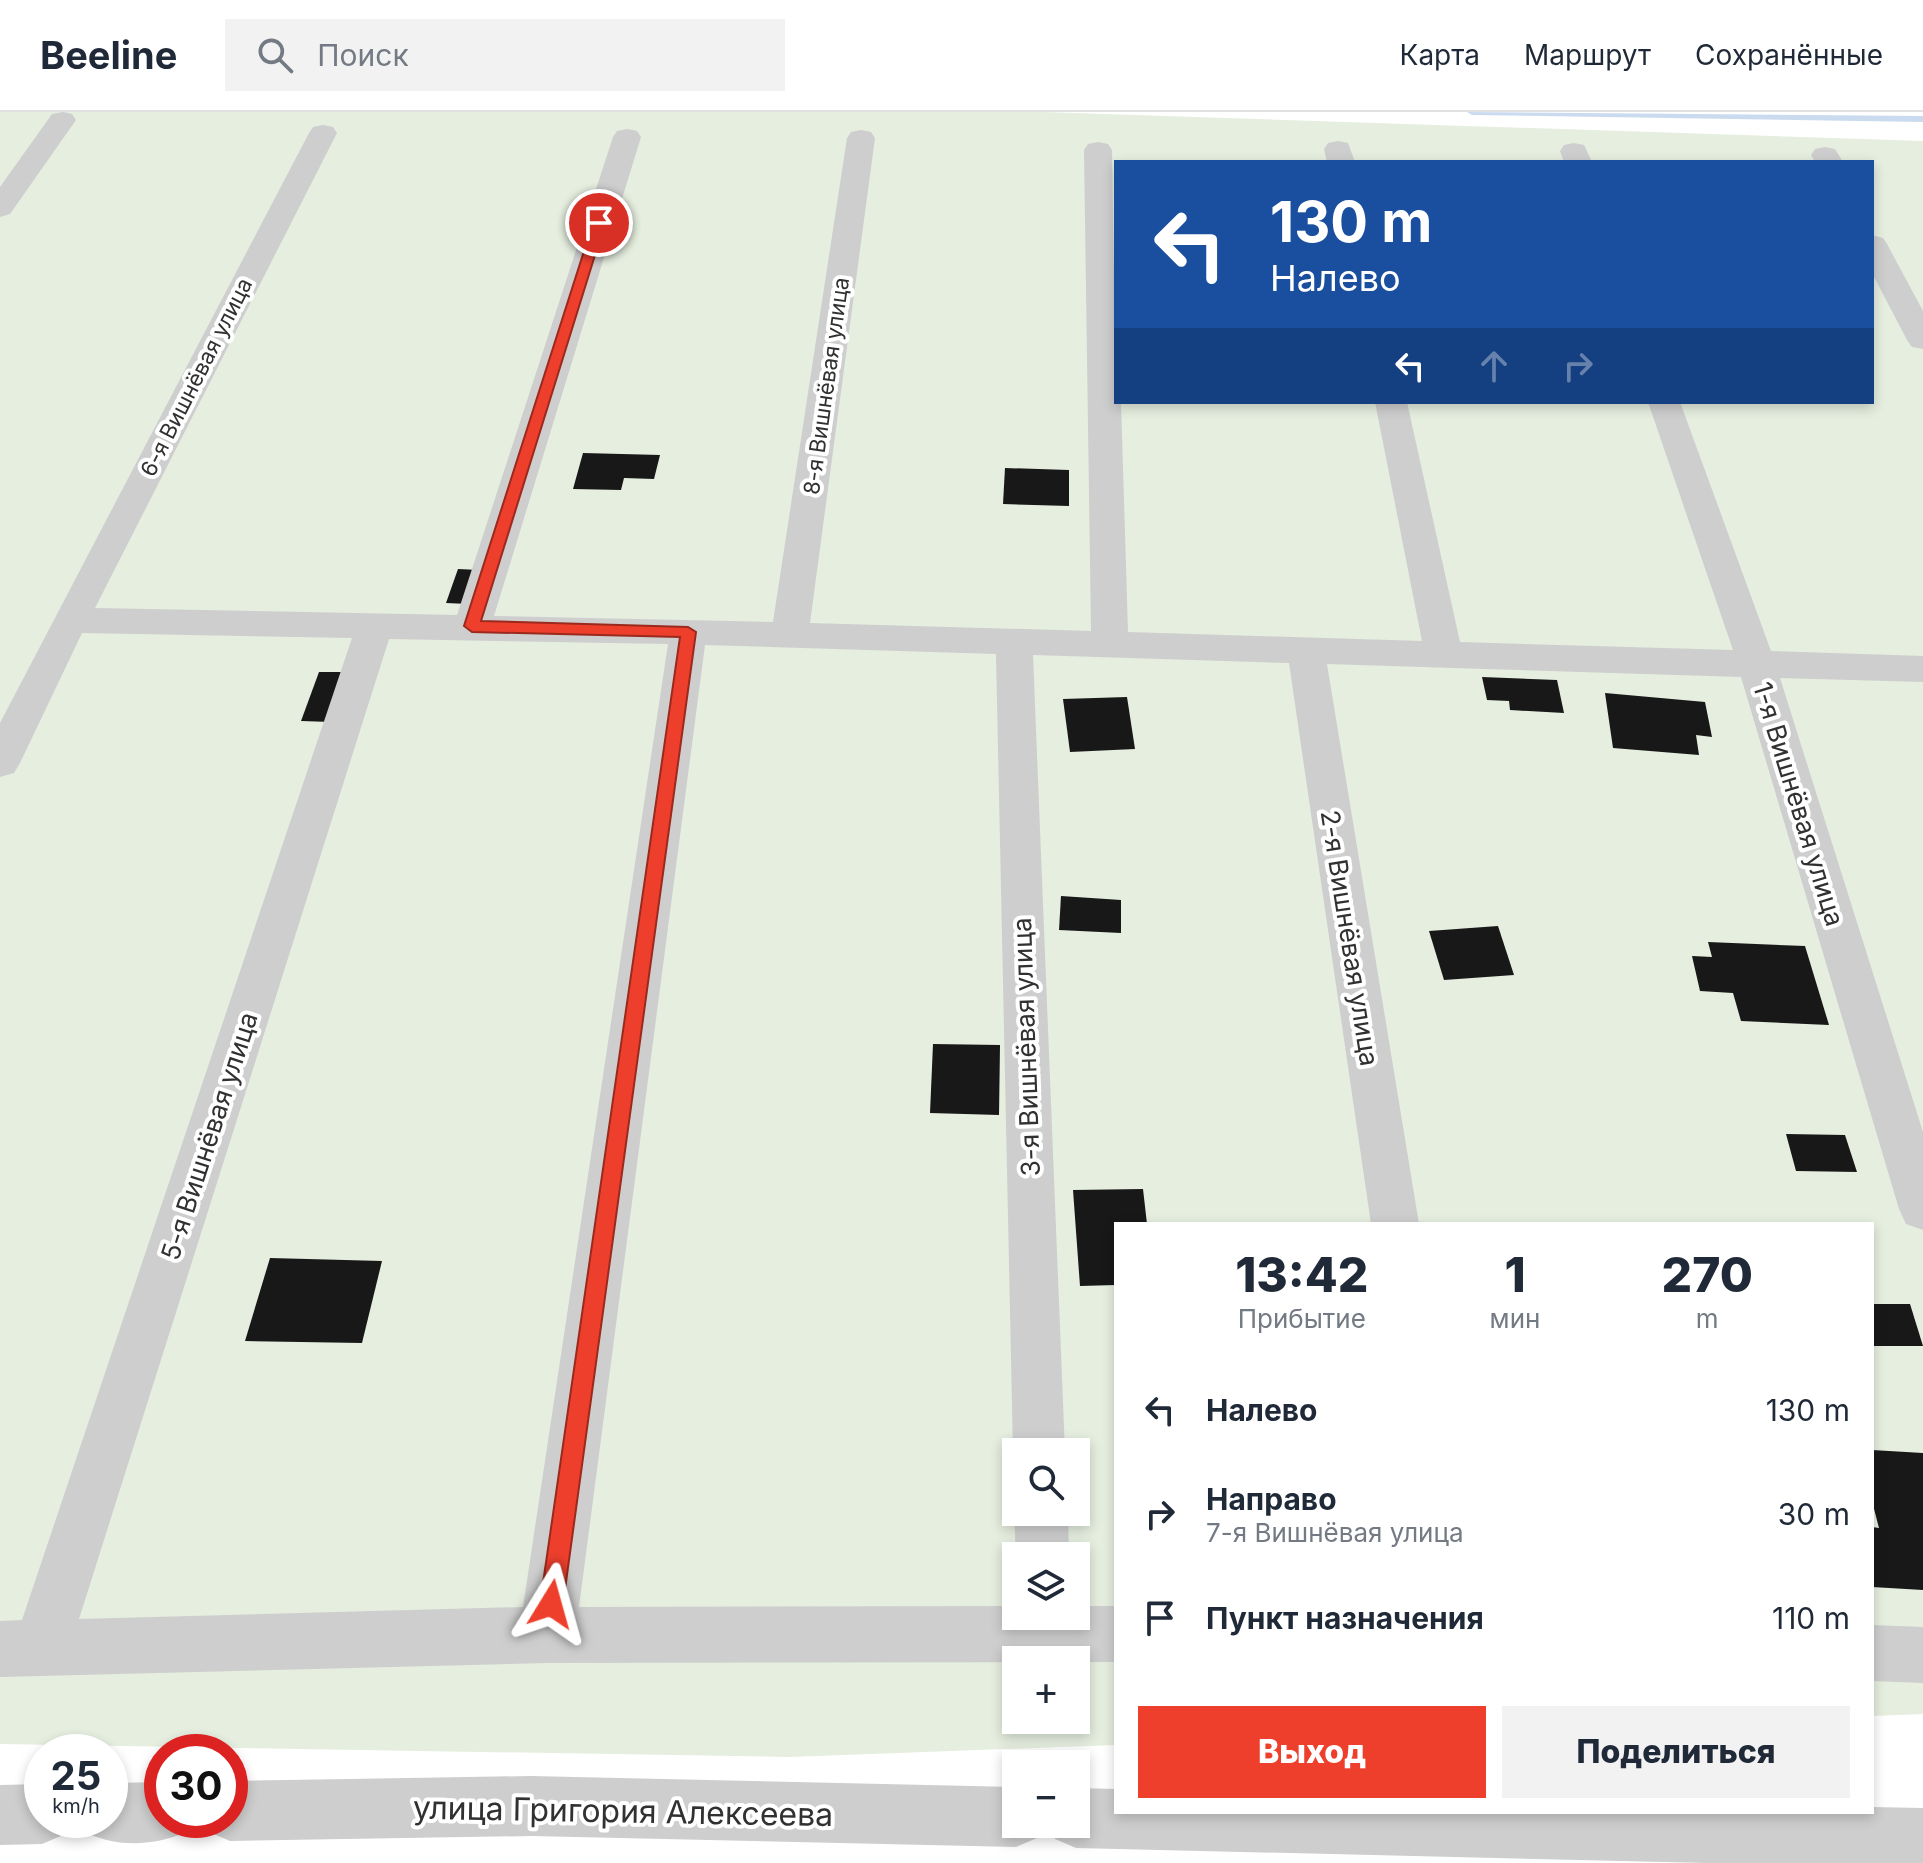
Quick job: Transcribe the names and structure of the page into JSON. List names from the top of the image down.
{
  "streets": {
    "street": [
      "6-я Вишнёвая улица",
      "8-я Вишнёвая улица",
      "1-я Вишнёвая улица",
      "2-я Вишнёвая улица",
      "3-я Вишнёвая улица",
      "5-я Вишнёвая улица",
      "улица Григория Алексеева"
    ]
  },
  "page": {
    "header": "Beeline",
    "search": "Поиск",
    "nav": ["Карта", "Маршрут", "Сохранённые"],
    "turn": ["130 m", "Налево"],
    "eta": [
      "13:42",
      "Прибытие",
      "1",
      "мин",
      "270",
      "m"
    ],
    "list": [
      {
        "name": "Налево",
        "value": "130 m"
      },
      {
        "name": "Направо",
        "note": "7-я Вишнёвая улица",
        "value": "30 m"
      },
      {
        "name": "Пункт назначения",
        "value": "110 m"
      }
    ],
    "map_buttons": ["+", "−"],
    "buttons": ["Выход", "Поделиться"],
    "speed": "25 km/h",
    "limit": "30"
  }
}
